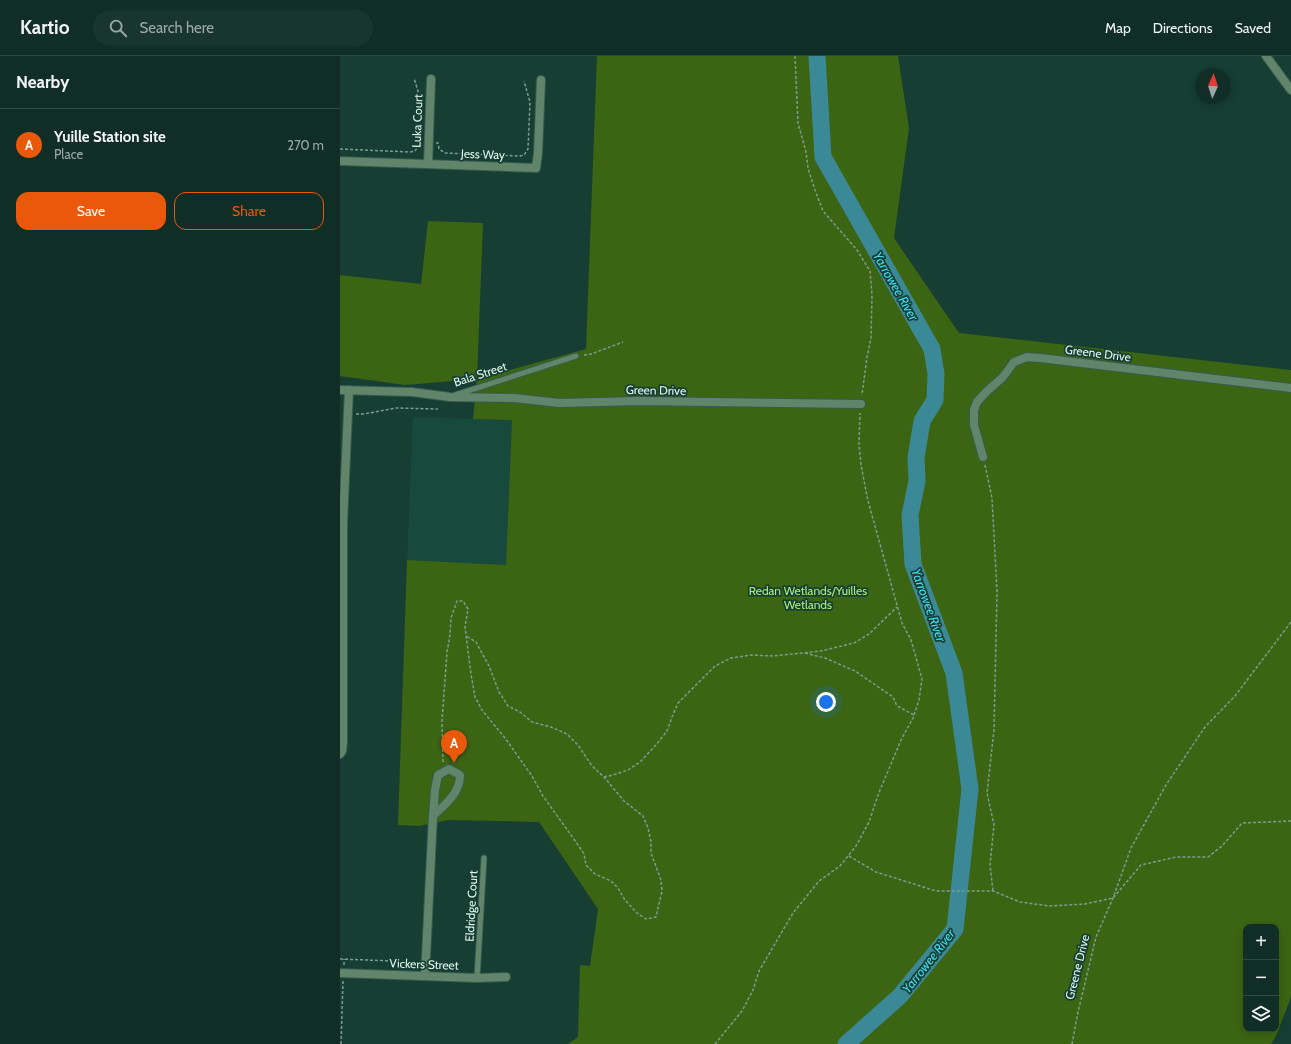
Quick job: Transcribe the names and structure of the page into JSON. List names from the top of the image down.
{
  "streets": {
    "street": [
      "Luka Court",
      "Jess Way",
      "Greene Drive",
      "Bala Street",
      "Green Drive",
      "Vickers Street"
    ],
    "lane": ["Eldridge Court"]
  },
  "crossings": [
    ["Luka Court", "Jess Way"],
    ["Bala Street", "Green Drive"],
    ["Eldridge Court", "Vickers Street"]
  ],
  "water": ["Yarrowee River"],
  "parks": ["Redan Wetlands/Yuilles Wetlands"],
  "north": "top",
  "page": {
    "header": "Kartio",
    "search": "Search here",
    "nav": ["Map", "Directions", "Saved"],
    "heading": "Nearby",
    "list": [
      {
        "mark": "A",
        "name": "Yuille Station site",
        "note": "Place",
        "value": "270 m"
      }
    ],
    "buttons": ["Save", "Share"],
    "pins": "A",
    "map_buttons": ["+", "−"]
  }
}
